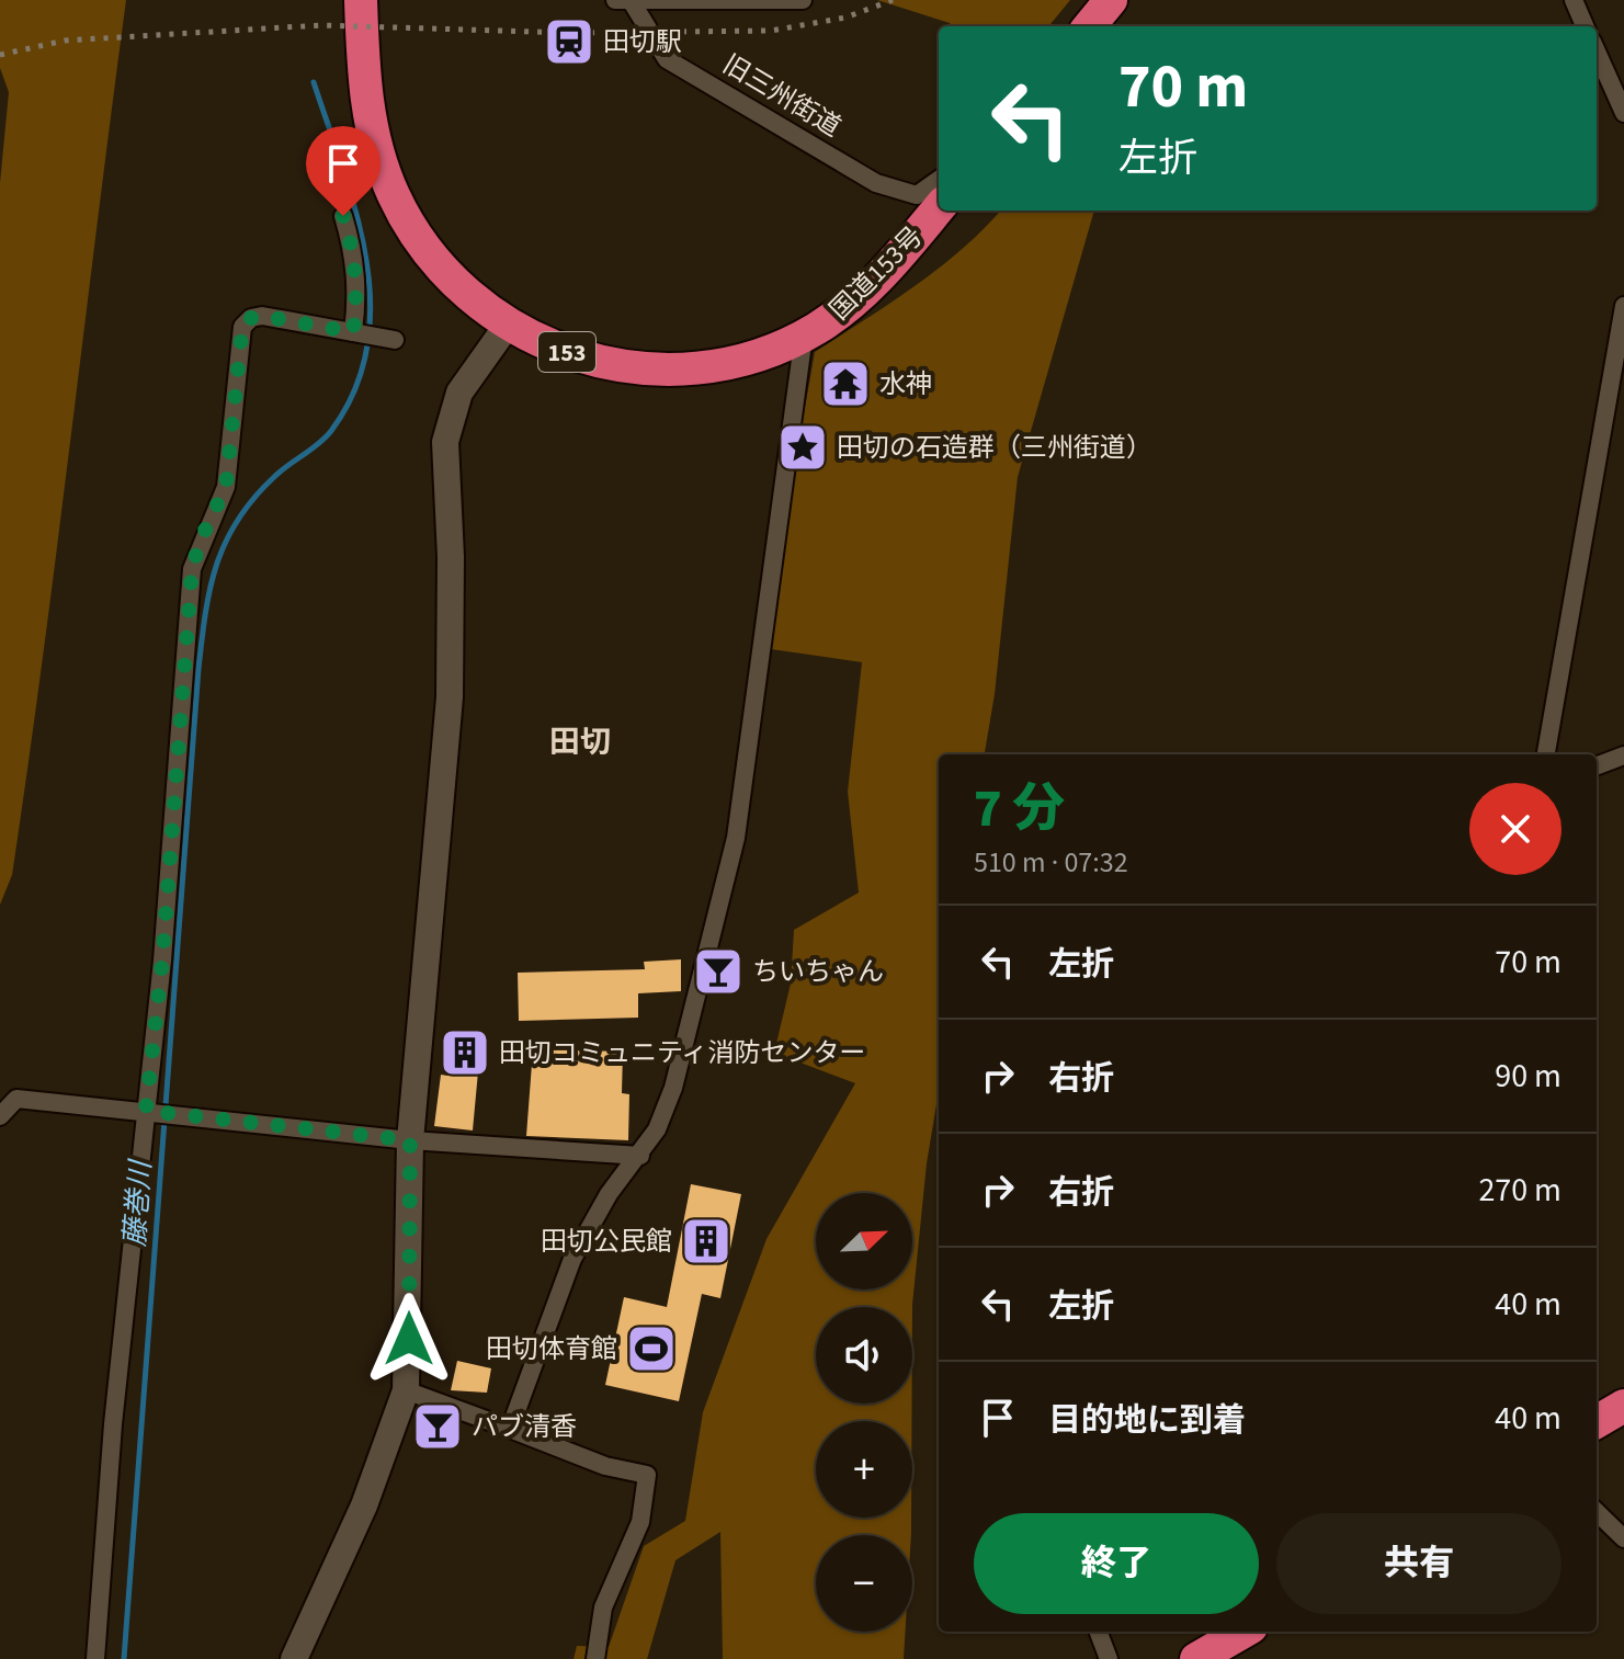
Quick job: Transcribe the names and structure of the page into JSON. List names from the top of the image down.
{
  "streets": {
    "highway": ["国道153号", "153"],
    "street": ["旧三州街道"]
  },
  "districts": ["田切"],
  "water": ["藤巻川"],
  "places": {
    "station": ["田切駅"],
    "temple": ["水神"],
    "place": ["田切の石造群（三州街道）"],
    "bar": ["ちいちゃん", "パブ清香"],
    "building": ["田切コミュニティ消防センター", "田切公民館"],
    "sports": ["田切体育館"]
  },
  "north": "top right",
  "page": {
    "turn": ["70 m", "左折"],
    "heading": ["7 分", "510 m · 07:32"],
    "list": [
      {
        "name": "左折",
        "value": "70 m"
      },
      {
        "name": "右折",
        "value": "90 m"
      },
      {
        "name": "右折",
        "value": "270 m"
      },
      {
        "name": "左折",
        "value": "40 m"
      },
      {
        "name": "目的地に到着",
        "value": "40 m"
      }
    ],
    "map_buttons": ["+", "−"],
    "buttons": ["終了", "共有"]
  }
}
